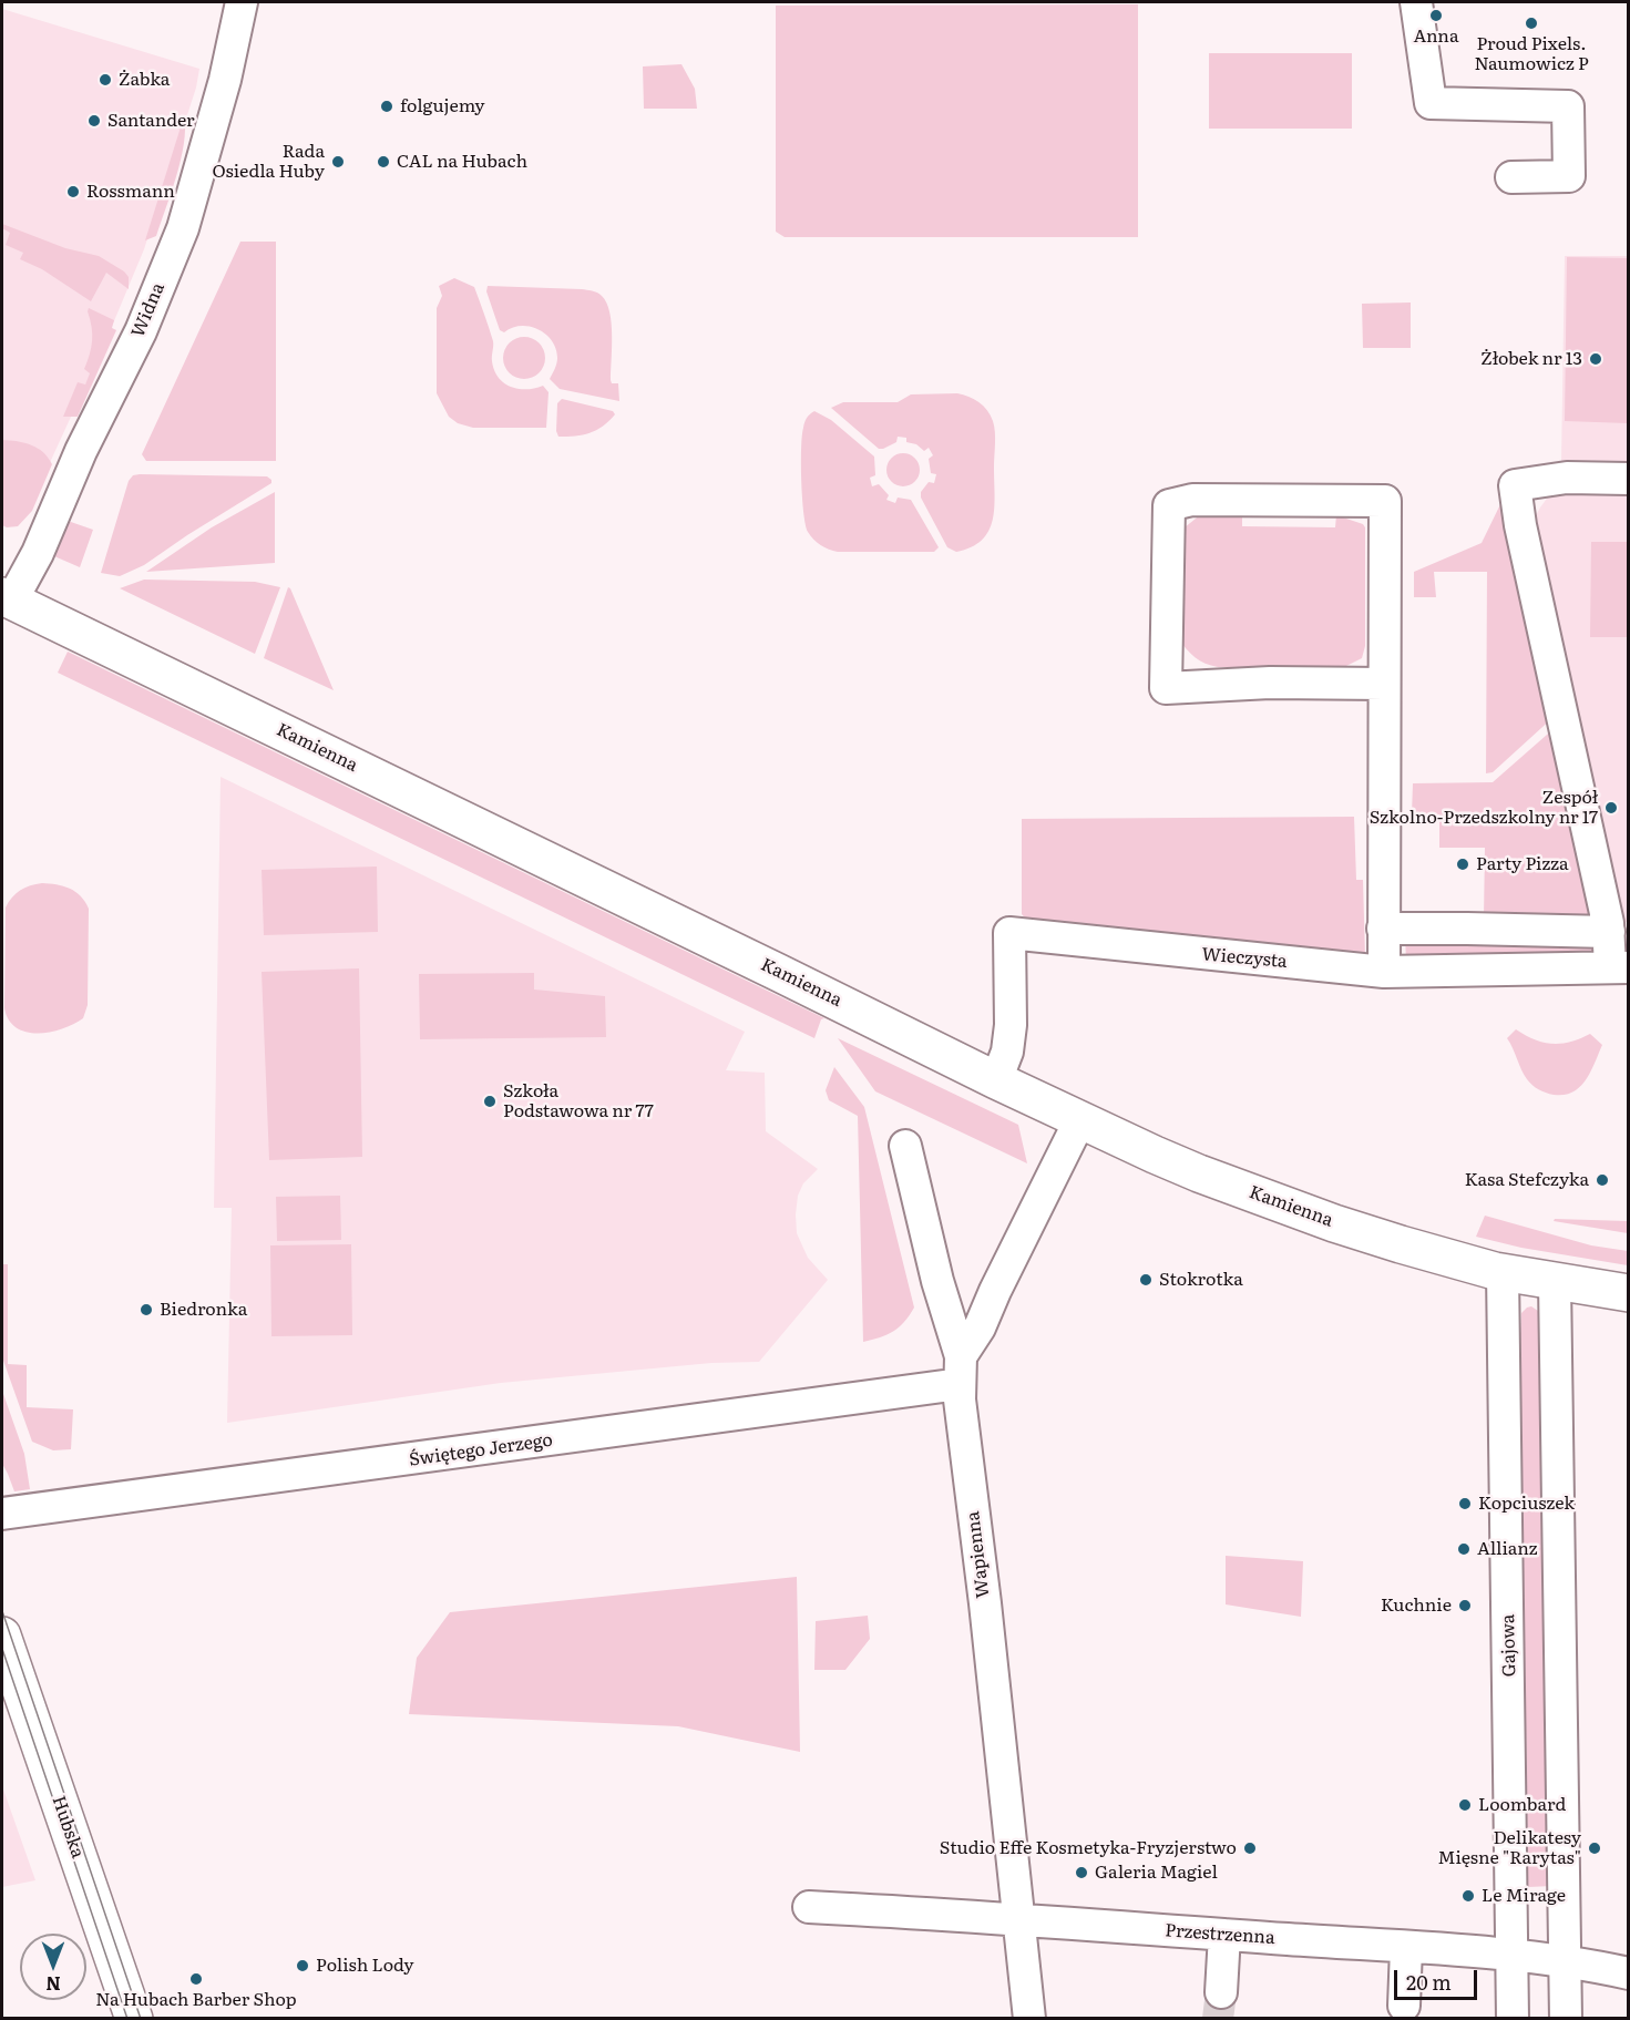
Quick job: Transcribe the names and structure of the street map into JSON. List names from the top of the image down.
{
  "streets": {
    "street": [
      "Widna",
      "Kamienna",
      "Wieczysta",
      "Świętego Jerzego",
      "Wapienna",
      "Gajowa",
      "Hubska",
      "Przestrzenna"
    ]
  },
  "crossings": [
    ["Widna", "Kamienna"],
    ["Kamienna", "Wieczysta"],
    ["Kamienna", "Gajowa"],
    ["Świętego Jerzego", "Wapienna"],
    ["Wapienna", "Przestrzenna"],
    ["Gajowa", "Przestrzenna"]
  ],
  "places": [
    "Anna",
    "Proud Pixels. Naumowicz P",
    "Żabka",
    "folgujemy",
    "Santander",
    "Rada Osiedla Huby",
    "CAL na Hubach",
    "Rossmann",
    "Żłobek nr 13",
    "Zespół Szkolno-Przedszkolny nr 17",
    "Party Pizza",
    "Szkoła Podstawowa nr 77",
    "Kasa Stefczyka",
    "Stokrotka",
    "Biedronka",
    "Kopciuszek",
    "Allianz",
    "Kuchnie",
    "Loombard",
    "Studio Effe Kosmetyka-Fryzjerstwo",
    "Delikatesy Mięsne \"Rarytas\"",
    "Galeria Magiel",
    "Le Mirage",
    "Polish Lody",
    "Na Hubach Barber Shop"
  ],
  "scale_bar": "20 m",
  "north": "bottom"
}
